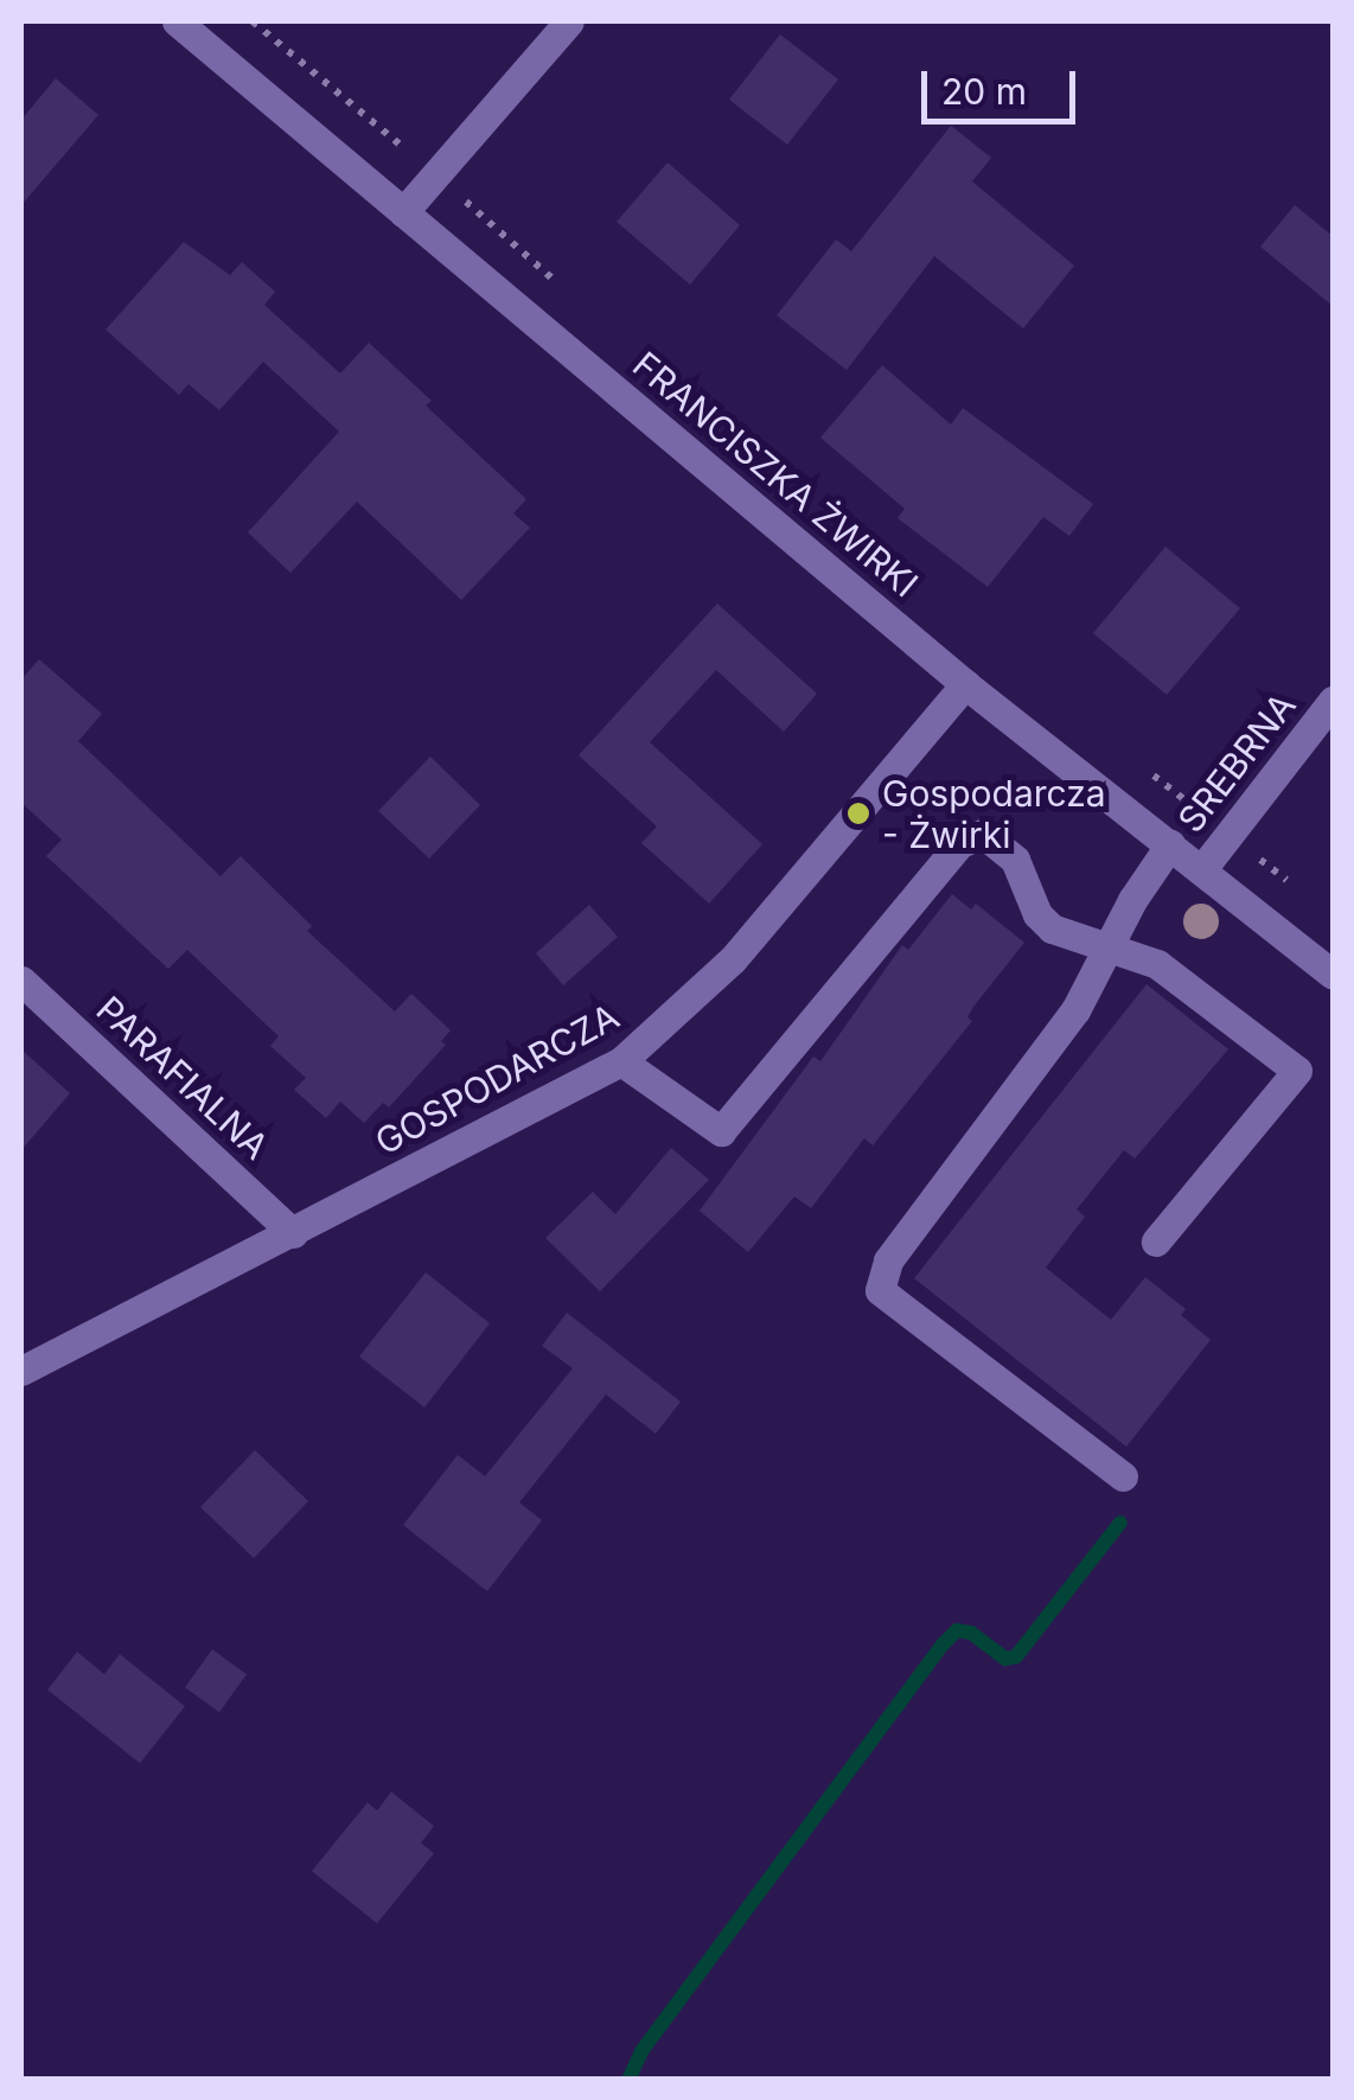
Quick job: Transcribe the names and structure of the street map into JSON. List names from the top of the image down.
{
  "streets": {
    "street": [
      "FRANCISZKA ŻWIRKI",
      "SREBRNA",
      "PARAFIALNA",
      "GOSPODARCZA"
    ]
  },
  "crossings": [
    ["FRANCISZKA ŻWIRKI", "SREBRNA"],
    ["FRANCISZKA ŻWIRKI", "GOSPODARCZA"],
    ["PARAFIALNA", "GOSPODARCZA"]
  ],
  "places": ["Gospodarcza - Żwirki"],
  "scale_bar": "20 m"
}
